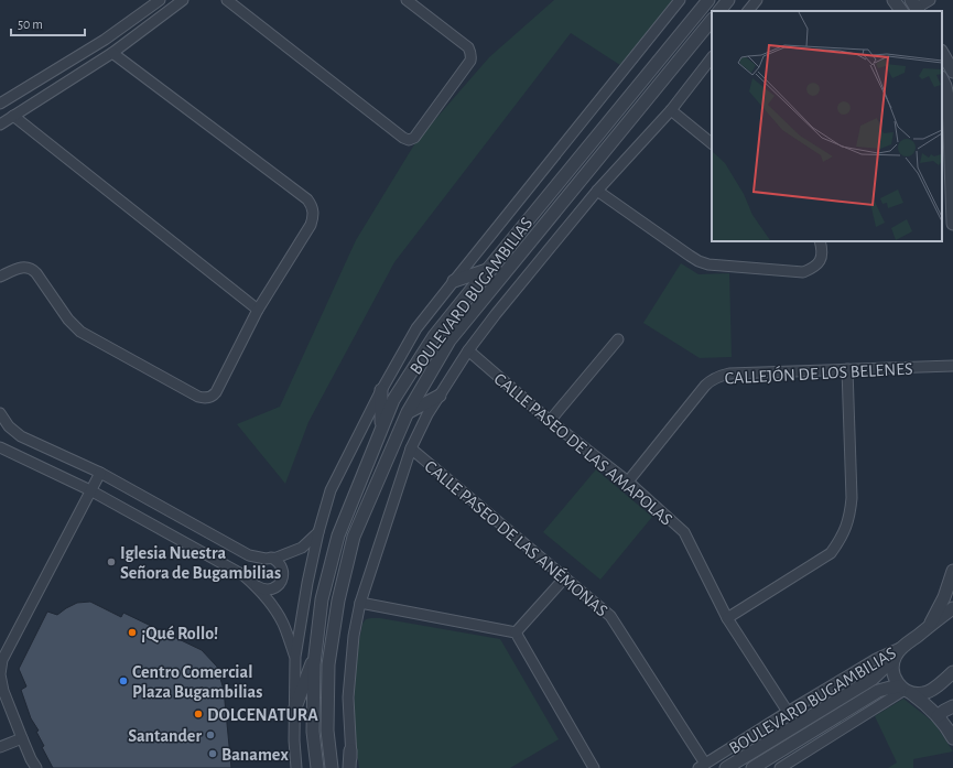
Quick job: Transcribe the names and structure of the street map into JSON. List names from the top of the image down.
{
  "streets": {
    "street": [
      "BOULEVARD BUGAMBILIAS",
      "CALLEJÓN DE LOS BELENES",
      "CALLE PASEO DE LAS AMAPOLAS",
      "CALLE PASEO DE LAS ANÉMONAS"
    ]
  },
  "crossings": [
    ["BOULEVARD BUGAMBILIAS", "CALLE PASEO DE LAS AMAPOLAS"],
    ["BOULEVARD BUGAMBILIAS", "CALLE PASEO DE LAS ANÉMONAS"],
    ["CALLEJÓN DE LOS BELENES", "CALLE PASEO DE LAS AMAPOLAS"]
  ],
  "places": [
    "Iglesia Nuestra Señora de Bugambilias",
    "¡Qué Rollo!",
    "Centro Comercial Plaza Bugambilias",
    "DOLCENATURA",
    "Santander",
    "Banamex"
  ],
  "scale_bar": "50 m"
}
